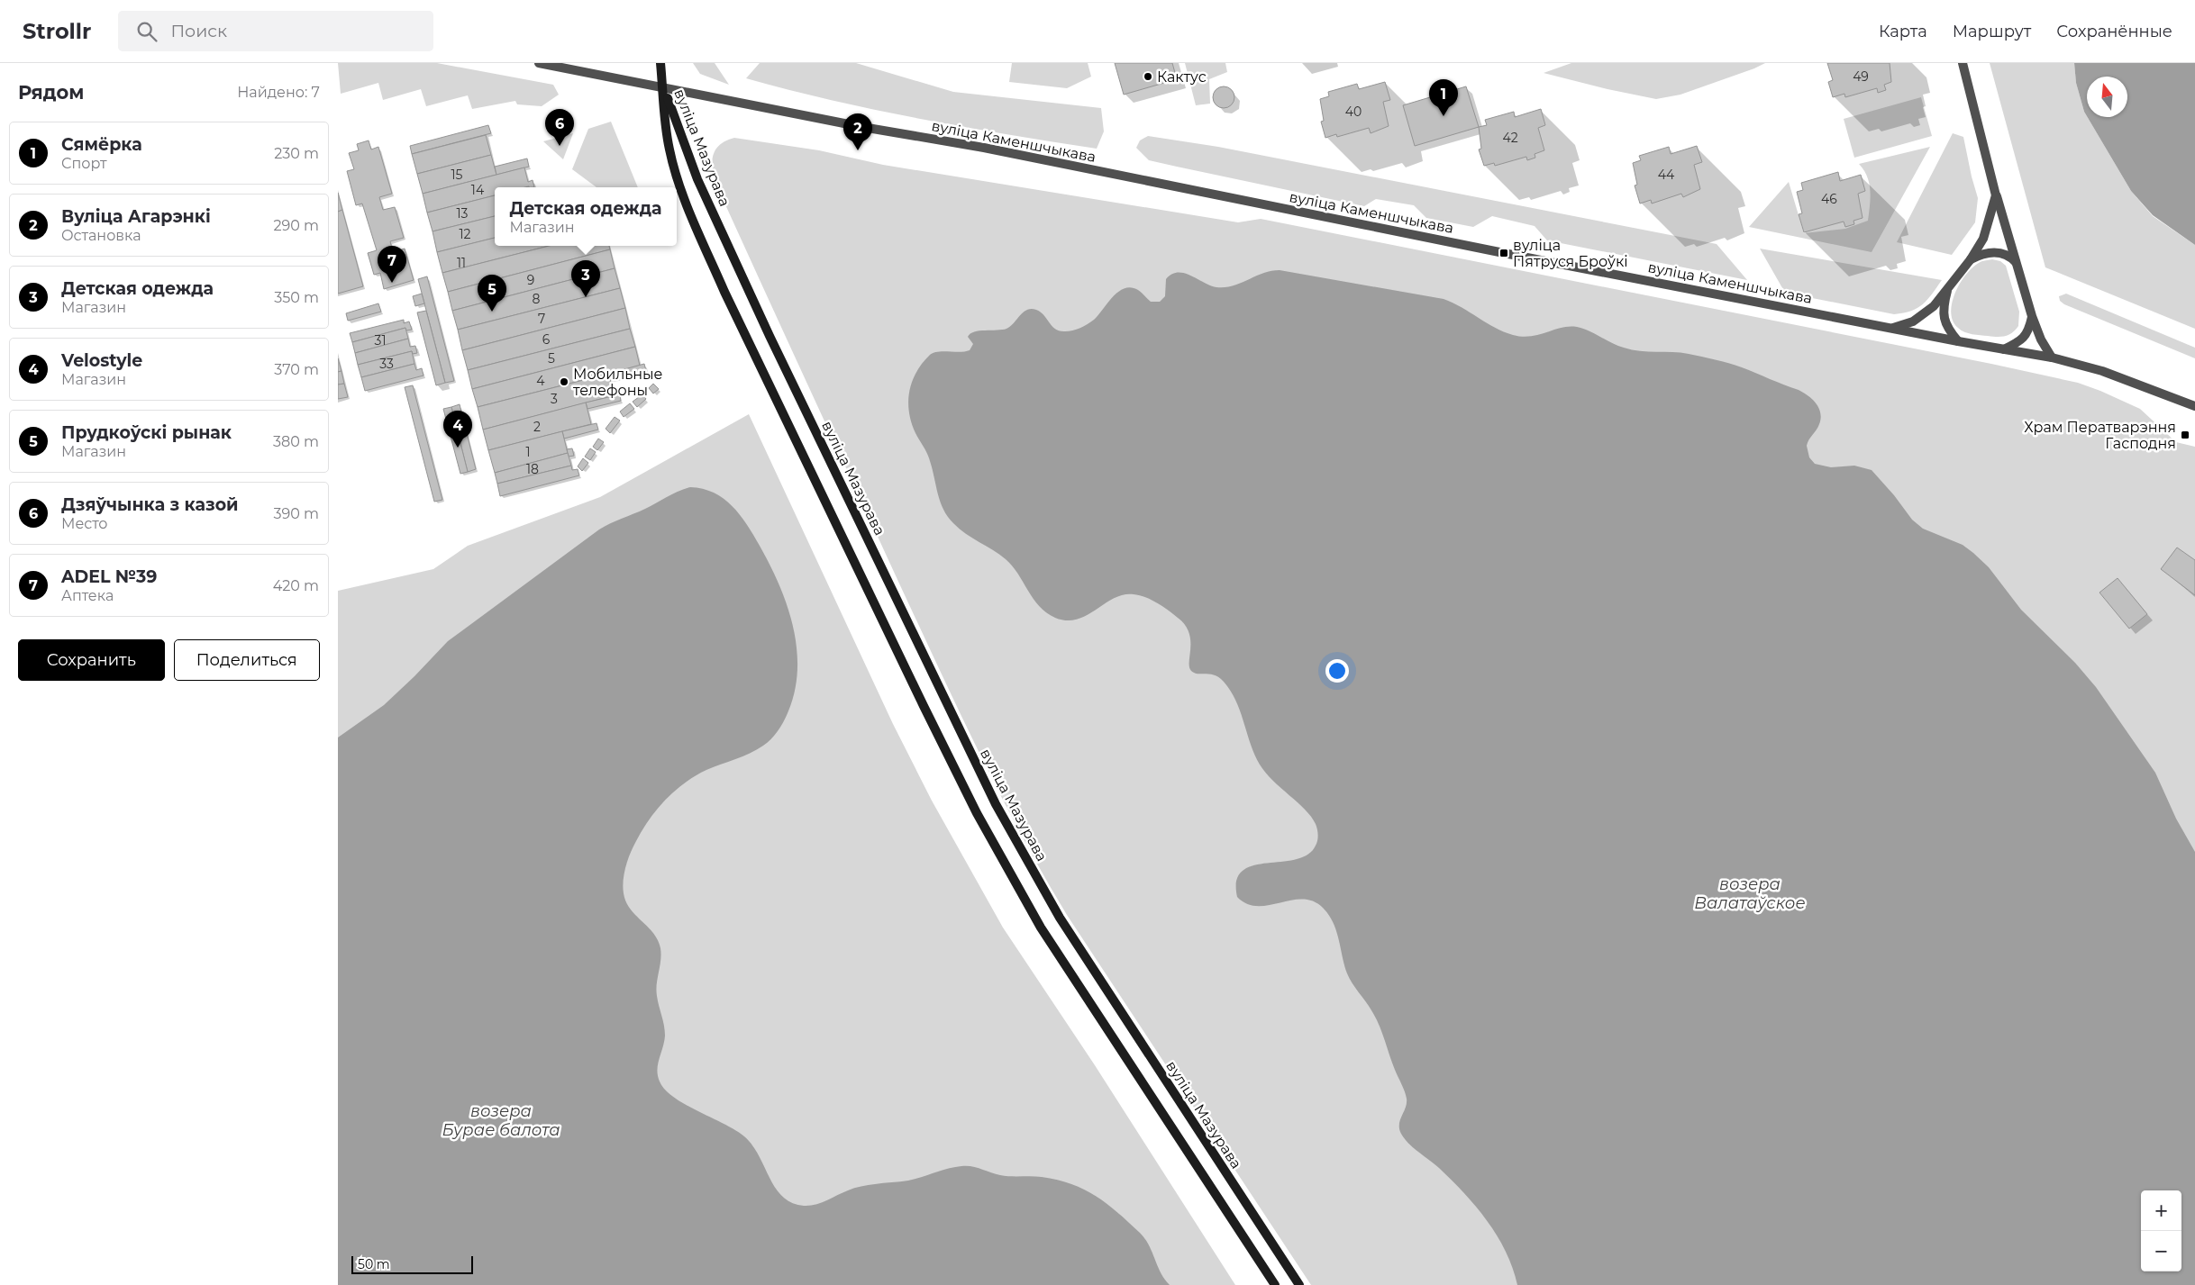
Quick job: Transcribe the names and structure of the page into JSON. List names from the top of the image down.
{
  "streets": {
    "main road": ["вуліца Мазурава"],
    "street": ["вуліца Каменшчыкава"]
  },
  "crossings": [
    ["вуліца Каменшчыкава", "вуліца Мазурава"]
  ],
  "water": ["возера Валатаўское", "возера Бурае балота"],
  "places": {
    "other": ["Кактус", "Мобильные телефоны"],
    "transit": ["вуліца Пятруся Броўкі", "Храм Ператварэння Гасподня"]
  },
  "house_numbers": [
    "49",
    "40",
    "42",
    "15",
    "44",
    "14",
    "46",
    "13",
    "12",
    "11",
    "9",
    "8",
    "7",
    "6",
    "31",
    "5",
    "33",
    "4",
    "3",
    "2",
    "1",
    "18"
  ],
  "scale_bar": "50 m",
  "north": "top",
  "page": {
    "header": "Strollr",
    "search": "Поиск",
    "nav": ["Карта", "Маршрут", "Сохранённые"],
    "heading": ["Рядом", "Найдено: 7"],
    "pins": [
      "1",
      "6",
      "2",
      "7",
      "3",
      "5",
      "4"
    ],
    "list": [
      {
        "mark": "1",
        "name": "Сямёрка",
        "note": "Спорт",
        "value": "230 m"
      },
      {
        "mark": "2",
        "name": "Вуліца Агарэнкі",
        "note": "Остановка",
        "value": "290 m"
      },
      {
        "mark": "3",
        "name": "Детская одежда",
        "note": "Магазин",
        "value": "350 m"
      },
      {
        "mark": "4",
        "name": "Velostyle",
        "note": "Магазин",
        "value": "370 m"
      },
      {
        "mark": "5",
        "name": "Прудкоўскі рынак",
        "note": "Магазин",
        "value": "380 m"
      },
      {
        "mark": "6",
        "name": "Дзяўчынка з казой",
        "note": "Место",
        "value": "390 m"
      },
      {
        "mark": "7",
        "name": "ADEL №39",
        "note": "Аптека",
        "value": "420 m"
      }
    ],
    "popup": ["Детская одежда", "Магазин"],
    "buttons": ["Сохранить", "Поделиться"],
    "map_buttons": ["+", "−"],
    "scale": "50 m"
  }
}
